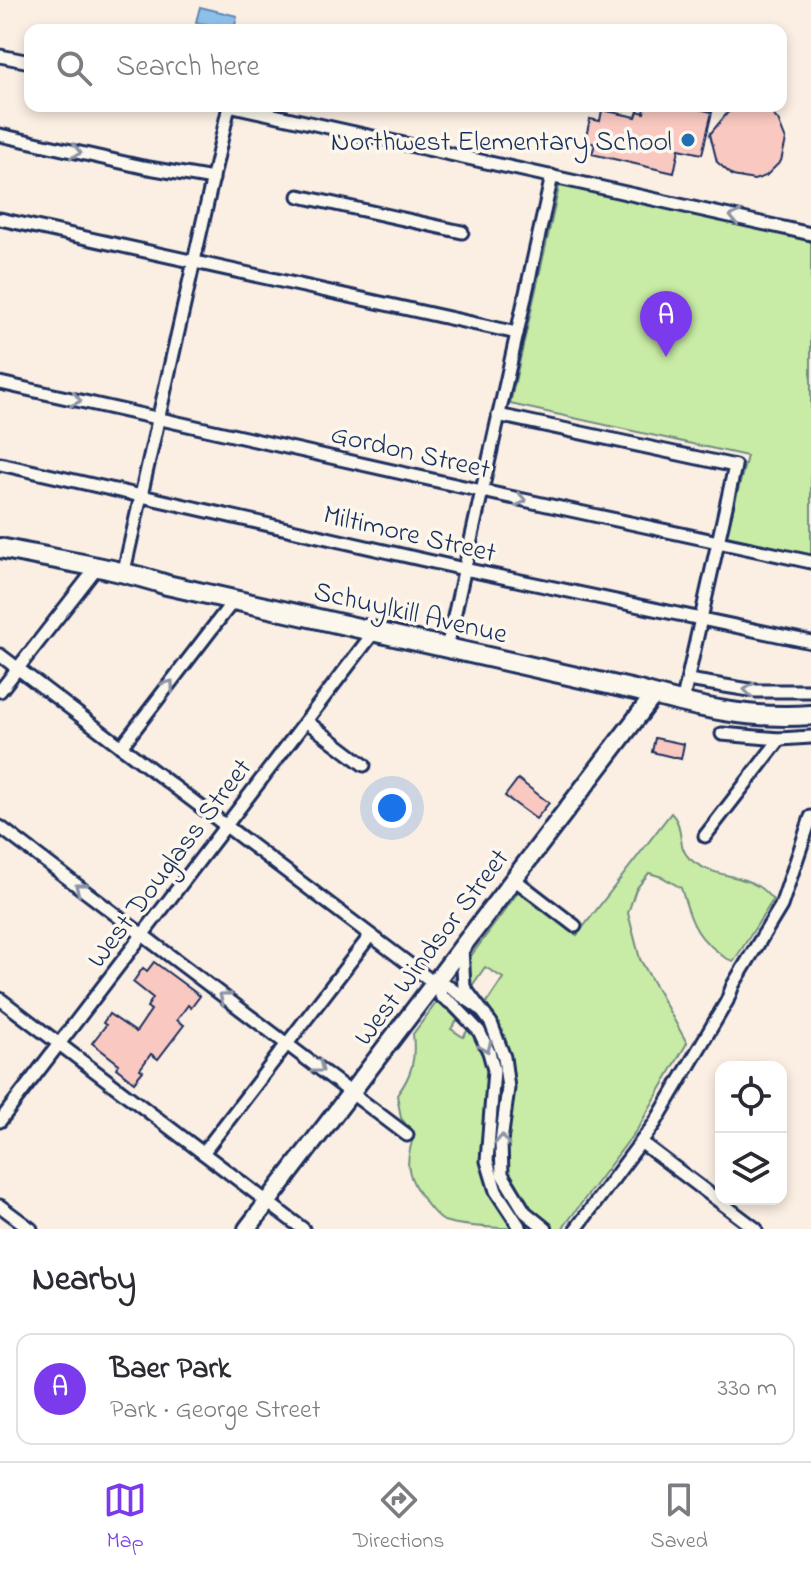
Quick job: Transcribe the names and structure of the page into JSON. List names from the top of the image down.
{
  "streets": {
    "main road": ["Schuylkill Avenue", "West Windsor Street"],
    "street": ["Gordon Street", "Miltimore Street", "West Douglass Street"]
  },
  "crossings": [
    ["Schuylkill Avenue", "West Douglass Street"],
    ["Schuylkill Avenue", "West Windsor Street"]
  ],
  "one_way": ["Gordon Street"],
  "places": ["Northwest Elementary School"],
  "page": {
    "search": "Search here",
    "pins": "A",
    "heading": "Nearby",
    "list": [
      {
        "mark": "A",
        "name": "Baer Park",
        "note": "Park · George Street",
        "value": "330 m"
      }
    ],
    "nav": ["Map", "Directions", "Saved"]
  }
}
